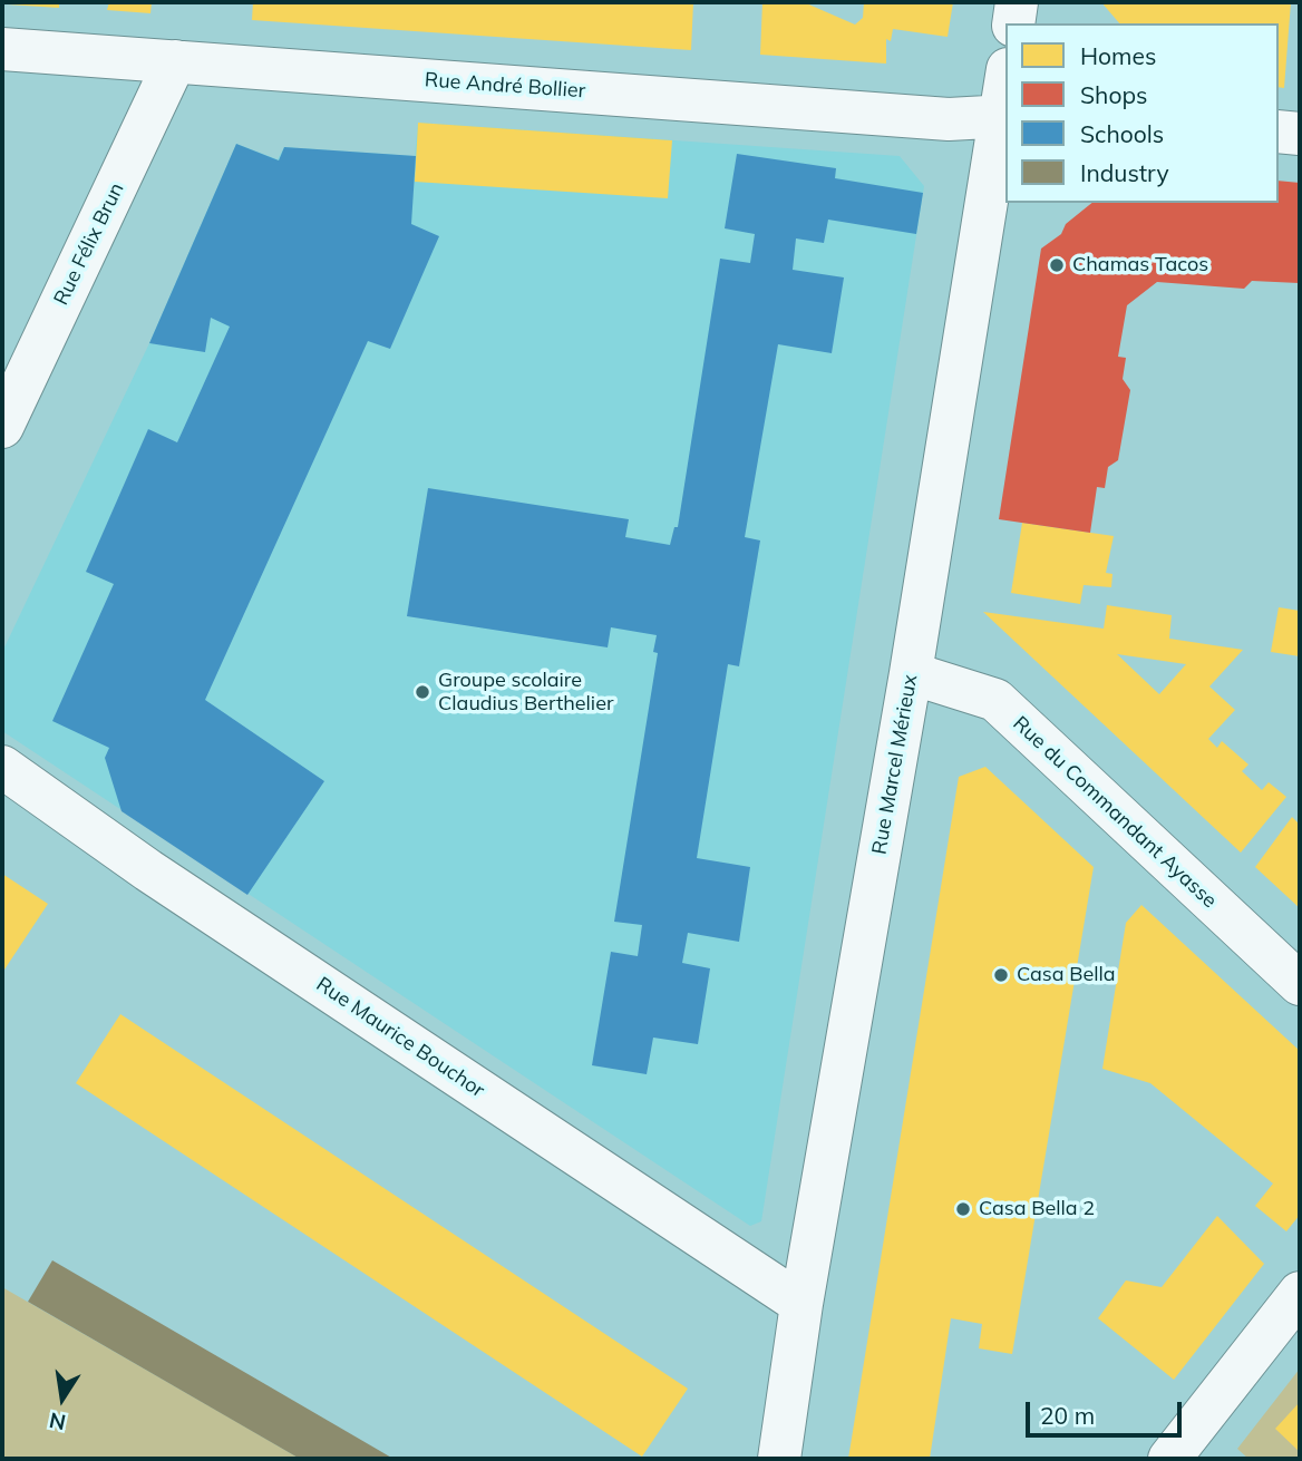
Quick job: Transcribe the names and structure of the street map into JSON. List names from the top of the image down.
{
  "streets": {
    "street": [
      "Rue André Bollier",
      "Rue Félix Brun",
      "Rue Marcel Mérieux",
      "Rue du Commandant Ayasse",
      "Rue Maurice Bouchor"
    ]
  },
  "crossings": [
    ["Rue André Bollier", "Rue Félix Brun"],
    ["Rue André Bollier", "Rue Marcel Mérieux"],
    ["Rue Marcel Mérieux", "Rue du Commandant Ayasse"],
    ["Rue Marcel Mérieux", "Rue Maurice Bouchor"]
  ],
  "places": [
    "Chamas Tacos",
    "Groupe scolaire Claudius Berthelier",
    "Casa Bella",
    "Casa Bella 2"
  ],
  "legend": [
    "Homes",
    "Shops",
    "Schools",
    "Industry"
  ],
  "scale_bar": "20 m",
  "north": "bottom"
}
